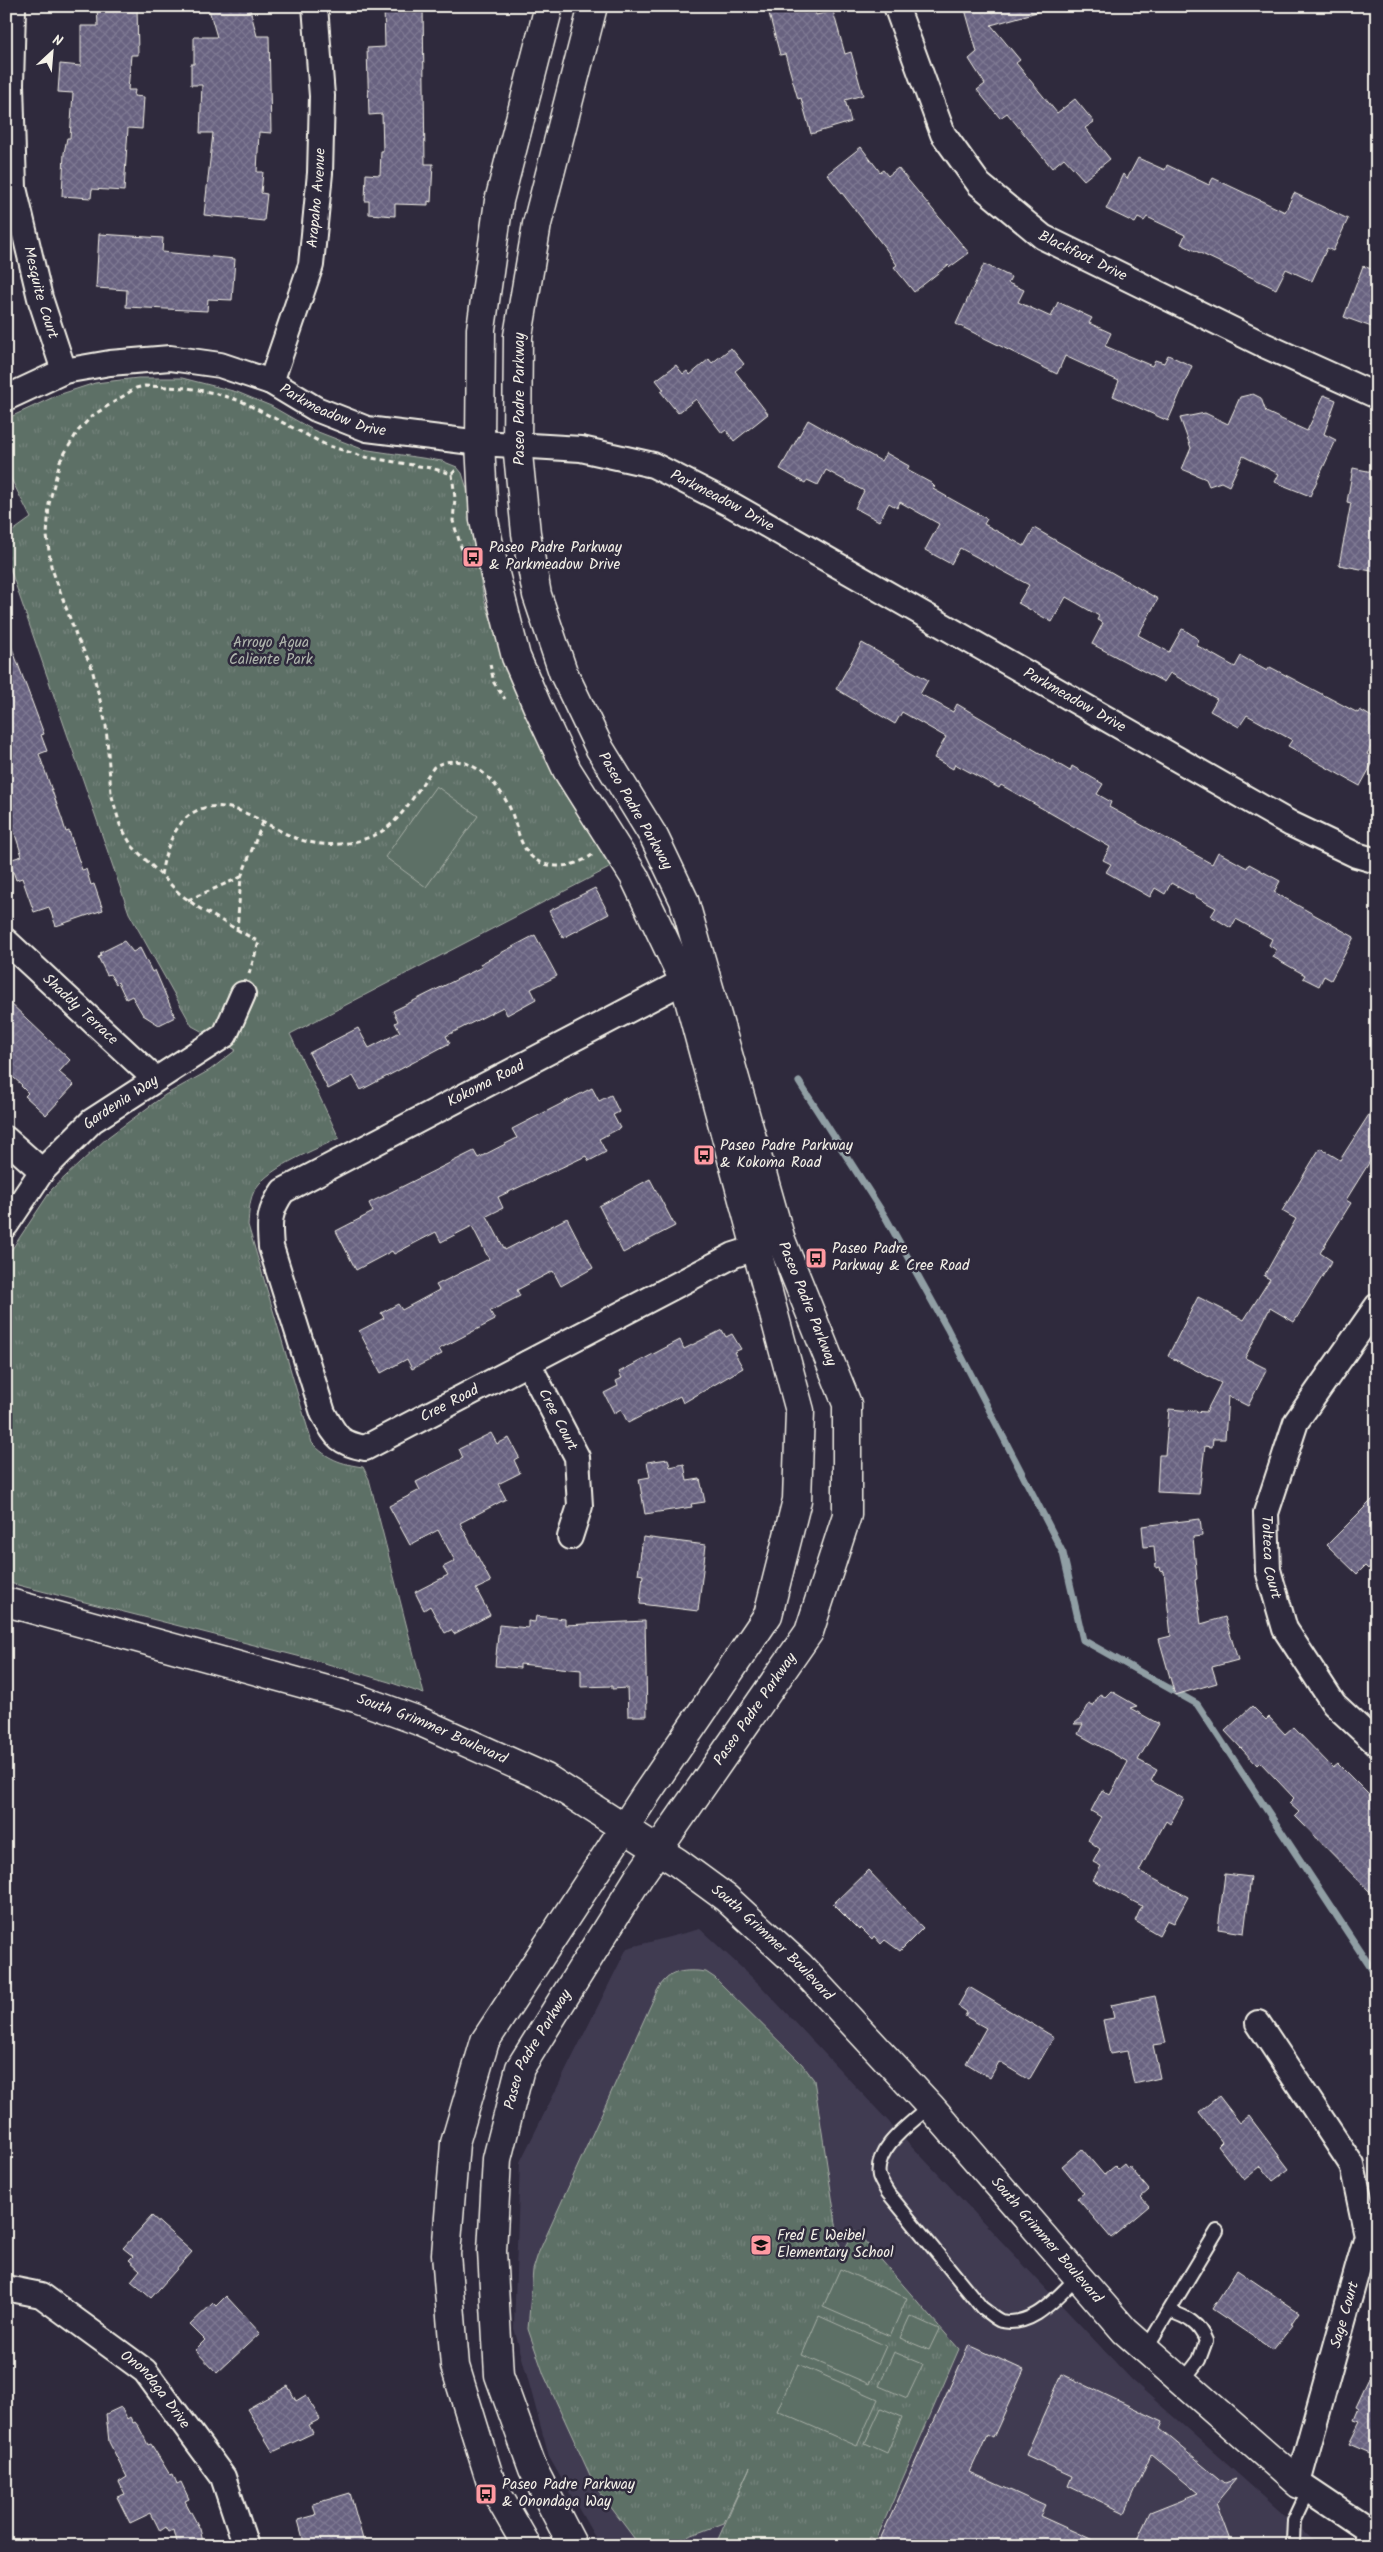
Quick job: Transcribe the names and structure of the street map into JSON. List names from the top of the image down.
{
  "streets": {
    "main road": ["Paseo Padre Parkway", "South Grimmer Boulevard"],
    "street": [
      "Arapaho Avenue",
      "Blackfoot Drive",
      "Mesquite Court",
      "Parkmeadow Drive",
      "Shaddy Terrace",
      "Kokoma Road",
      "Gardenia Way",
      "Cree Road",
      "Cree Court",
      "Tolteca Court",
      "Sage Court",
      "Onondaga Drive"
    ]
  },
  "crossings": [
    ["Arapaho Avenue", "Parkmeadow Drive"],
    ["Mesquite Court", "Parkmeadow Drive"],
    ["Paseo Padre Parkway", "Parkmeadow Drive"],
    ["Paseo Padre Parkway", "Kokoma Road"],
    ["Paseo Padre Parkway", "Cree Road"],
    ["Paseo Padre Parkway", "South Grimmer Boulevard"],
    ["Shaddy Terrace", "Gardenia Way"],
    ["Kokoma Road", "Cree Road"],
    ["Cree Road", "Cree Court"],
    ["South Grimmer Boulevard", "Sage Court"]
  ],
  "parks": ["Arroyo Agua Caliente Park"],
  "places": {
    "bus stop": [
      "Paseo Padre Parkway & Parkmeadow Drive",
      "Paseo Padre Parkway & Kokoma Road",
      "Paseo Padre Parkway & Cree Road",
      "Paseo Padre Parkway & Onondaga Way"
    ],
    "school or university": ["Fred E Weibel Elementary School"]
  },
  "north": "top right"
}
